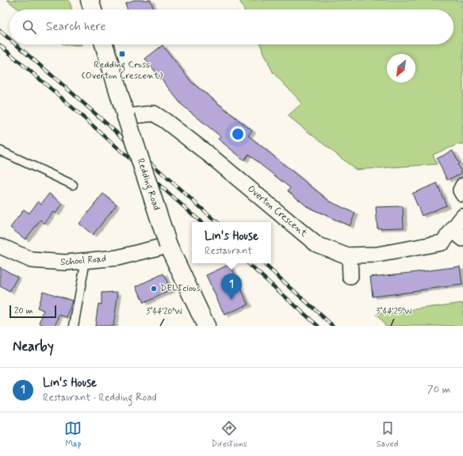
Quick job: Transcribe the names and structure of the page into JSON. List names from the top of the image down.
{
  "streets": {
    "main road": ["Redding Road"],
    "street": ["Overton Crescent", "School Road"]
  },
  "crossings": [
    ["Redding Road", "Overton Crescent"],
    ["Redding Road", "School Road"]
  ],
  "places": {
    "transit": ["Redding Cross (Overton Crescent)"],
    "other": ["DELIcious"]
  },
  "scale_bar": "20 m",
  "north": "bottom left",
  "page": {
    "search": "Search here",
    "popup": ["Lin's House", "Restaurant"],
    "pins": "1",
    "scale": "20 m",
    "heading": "Nearby",
    "list": [
      {
        "mark": "1",
        "name": "Lin's House",
        "note": "Restaurant · Redding Road",
        "value": "70 m"
      }
    ],
    "nav": ["Map", "Directions", "Saved"]
  },
  "coordinates": ["3°44'20\"W", "3°44'25\"W"]
}
